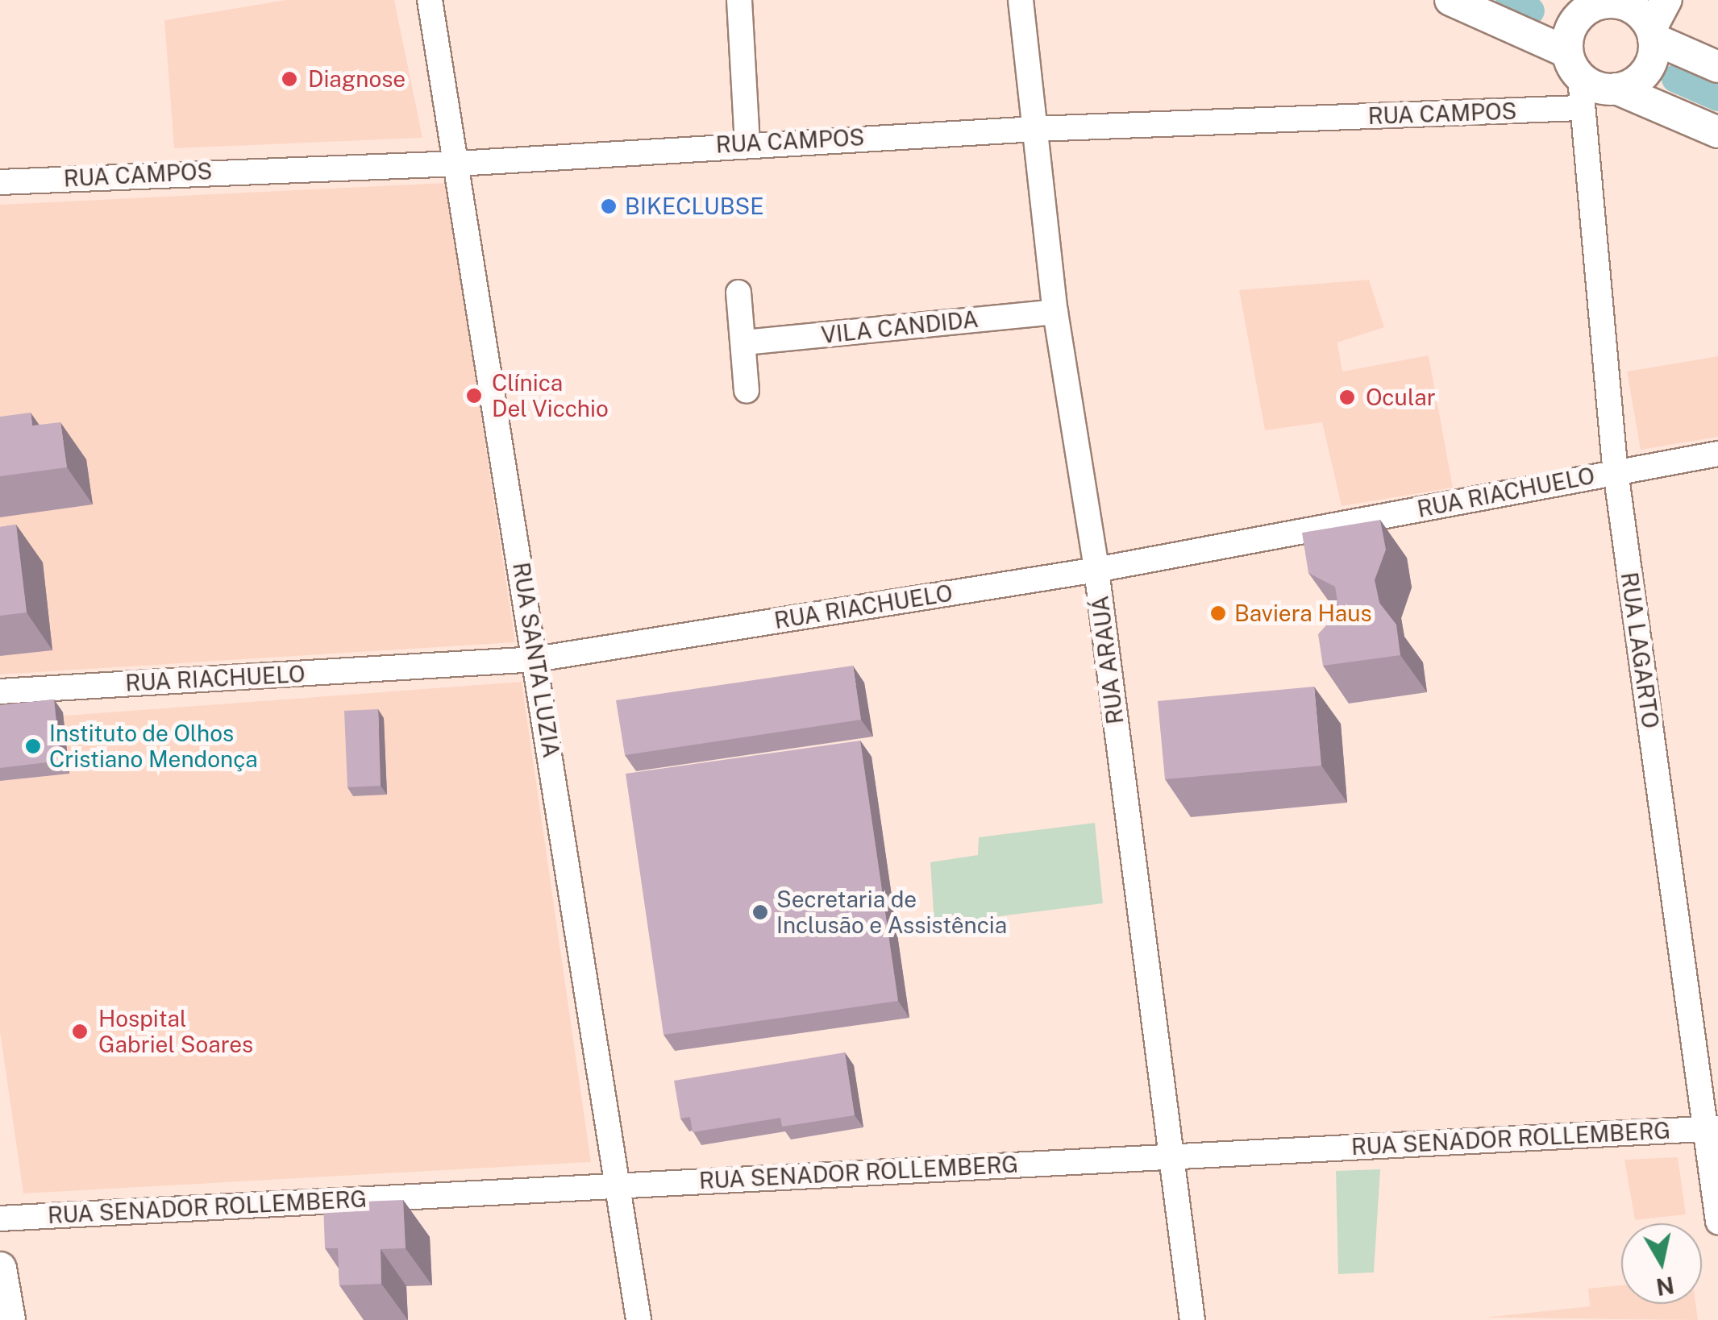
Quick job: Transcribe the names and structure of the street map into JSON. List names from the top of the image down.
{
  "streets": {
    "street": [
      "RUA CAMPOS",
      "VILA CANDIDA",
      "RUA RIACHUELO",
      "RUA LAGARTO",
      "RUA SANTA LUZIA",
      "RUA ARAUÁ",
      "RUA SENADOR ROLLEMBERG"
    ]
  },
  "crossings": [
    ["RUA CAMPOS", "RUA LAGARTO"],
    ["RUA CAMPOS", "RUA SANTA LUZIA"],
    ["RUA CAMPOS", "RUA ARAUÁ"],
    ["VILA CANDIDA", "RUA ARAUÁ"],
    ["RUA RIACHUELO", "RUA LAGARTO"],
    ["RUA RIACHUELO", "RUA SANTA LUZIA"],
    ["RUA RIACHUELO", "RUA ARAUÁ"],
    ["RUA LAGARTO", "RUA SENADOR ROLLEMBERG"],
    ["RUA SANTA LUZIA", "RUA SENADOR ROLLEMBERG"],
    ["RUA ARAUÁ", "RUA SENADOR ROLLEMBERG"]
  ],
  "places": [
    "Diagnose",
    "BIKECLUBSE",
    "Clínica Del Vicchio",
    "Ocular",
    "Baviera Haus",
    "Instituto de Olhos Cristiano Mendonça",
    "Secretaria de Inclusão e Assistência",
    "Hospital Gabriel Soares"
  ],
  "north": "bottom"
}
